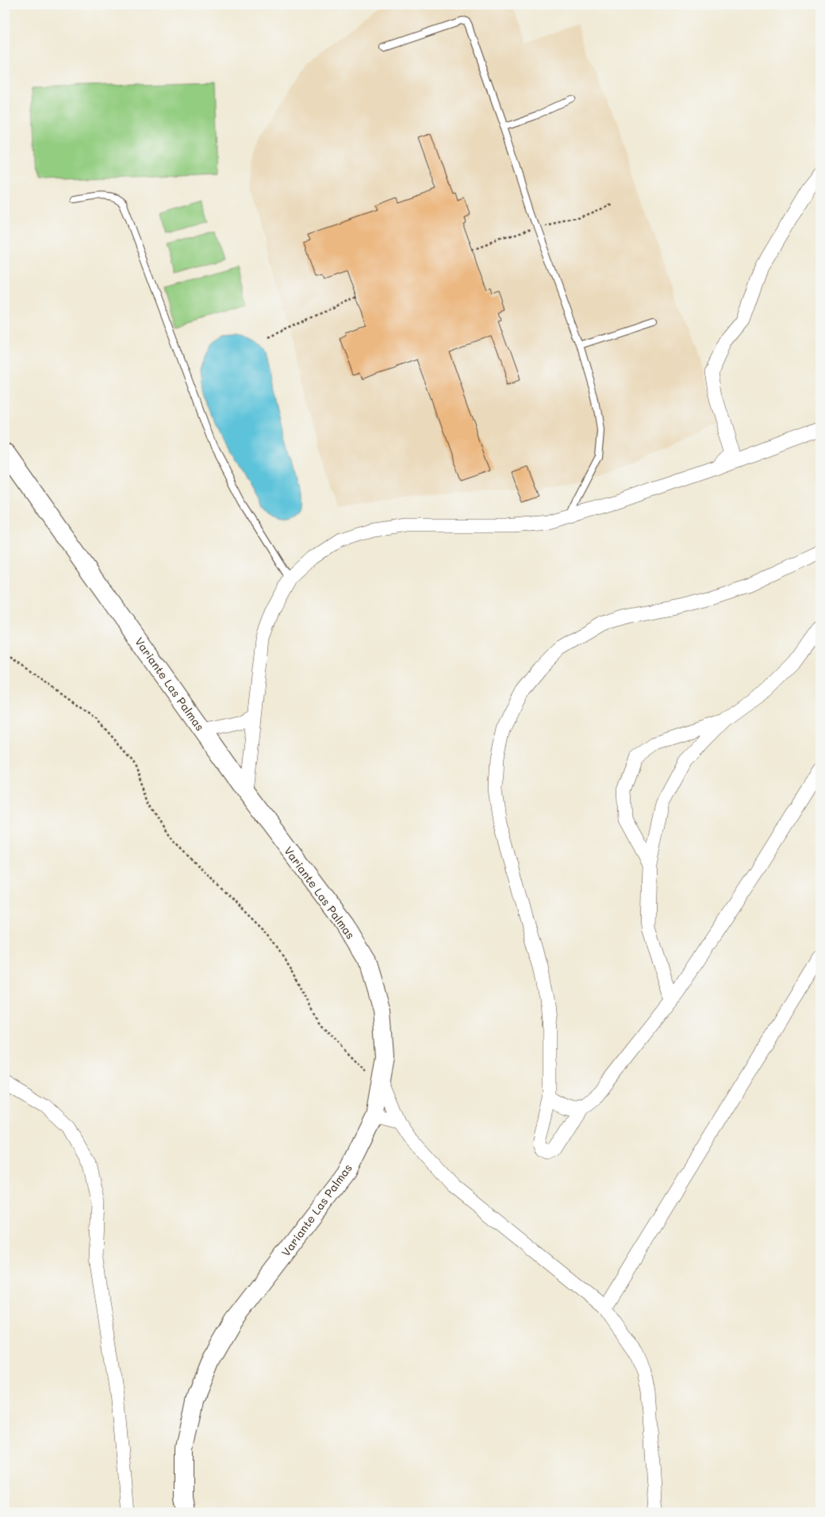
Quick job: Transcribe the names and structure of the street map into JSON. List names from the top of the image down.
{
  "streets": {
    "main road": ["Variante Las Palmas"]
  }
}
